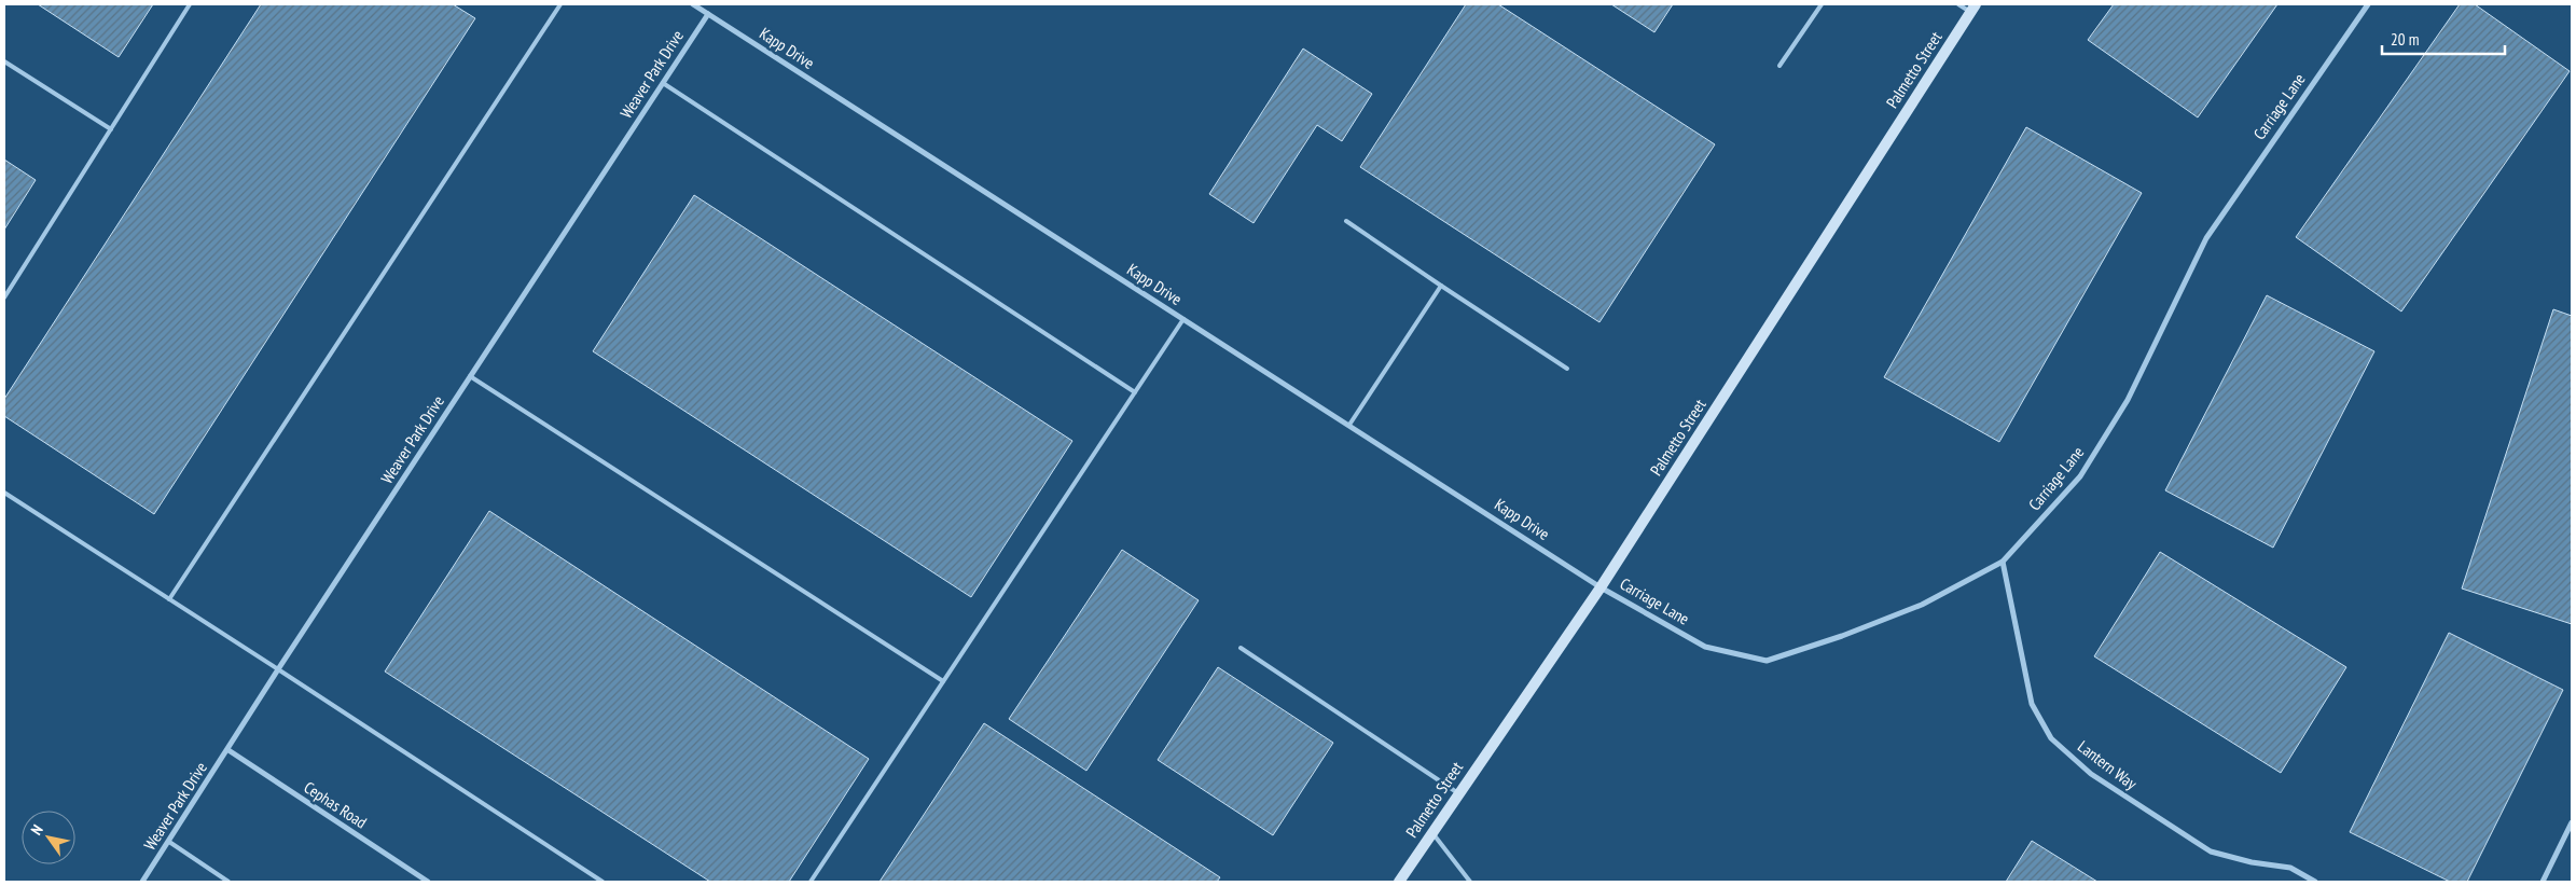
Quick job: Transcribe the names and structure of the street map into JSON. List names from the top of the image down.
{
  "streets": {
    "street": [
      "Kapp Drive",
      "Palmetto Street",
      "Weaver Park Drive",
      "Carriage Lane",
      "Lantern Way",
      "Cephas Road"
    ]
  },
  "crossings": [
    ["Kapp Drive", "Palmetto Street"],
    ["Kapp Drive", "Weaver Park Drive"],
    ["Kapp Drive", "Carriage Lane"],
    ["Palmetto Street", "Carriage Lane"],
    ["Weaver Park Drive", "Cephas Road"],
    ["Carriage Lane", "Lantern Way"]
  ],
  "scale_bar": "20 m",
  "north": "top left"
}
